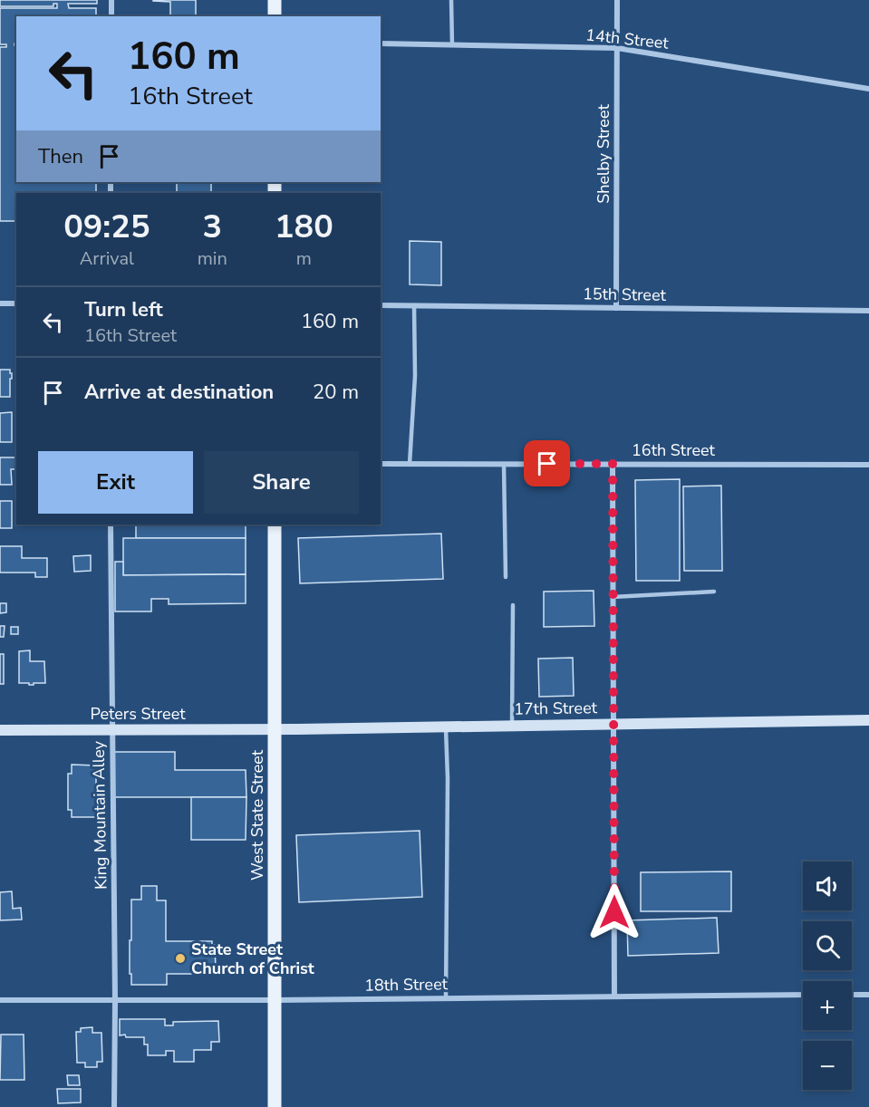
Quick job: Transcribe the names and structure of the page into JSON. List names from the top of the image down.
{
  "streets": {
    "main road": ["West State Street"],
    "street": [
      "14th Street",
      "Shelby Street",
      "15th Street",
      "16th Street",
      "17th Street",
      "Peters Street",
      "King Mountain Alley",
      "18th Street"
    ]
  },
  "crossings": [
    ["14th Street", "Shelby Street"],
    ["Shelby Street", "15th Street"],
    ["17th Street", "Peters Street"],
    ["17th Street", "West State Street"],
    ["Peters Street", "King Mountain Alley"],
    ["Peters Street", "West State Street"],
    ["King Mountain Alley", "18th Street"],
    ["West State Street", "18th Street"]
  ],
  "places": ["State Street Church of Christ"],
  "page": {
    "turn": ["160 m", "16th Street"],
    "then": "Then",
    "eta": [
      "09:25",
      "Arrival",
      "3",
      "min",
      "180",
      "m"
    ],
    "list": [
      {
        "name": "Turn left",
        "note": "16th Street",
        "value": "160 m"
      },
      {
        "name": "Arrive at destination",
        "value": "20 m"
      }
    ],
    "buttons": ["Exit", "Share"],
    "map_buttons": ["+", "−"]
  }
}
